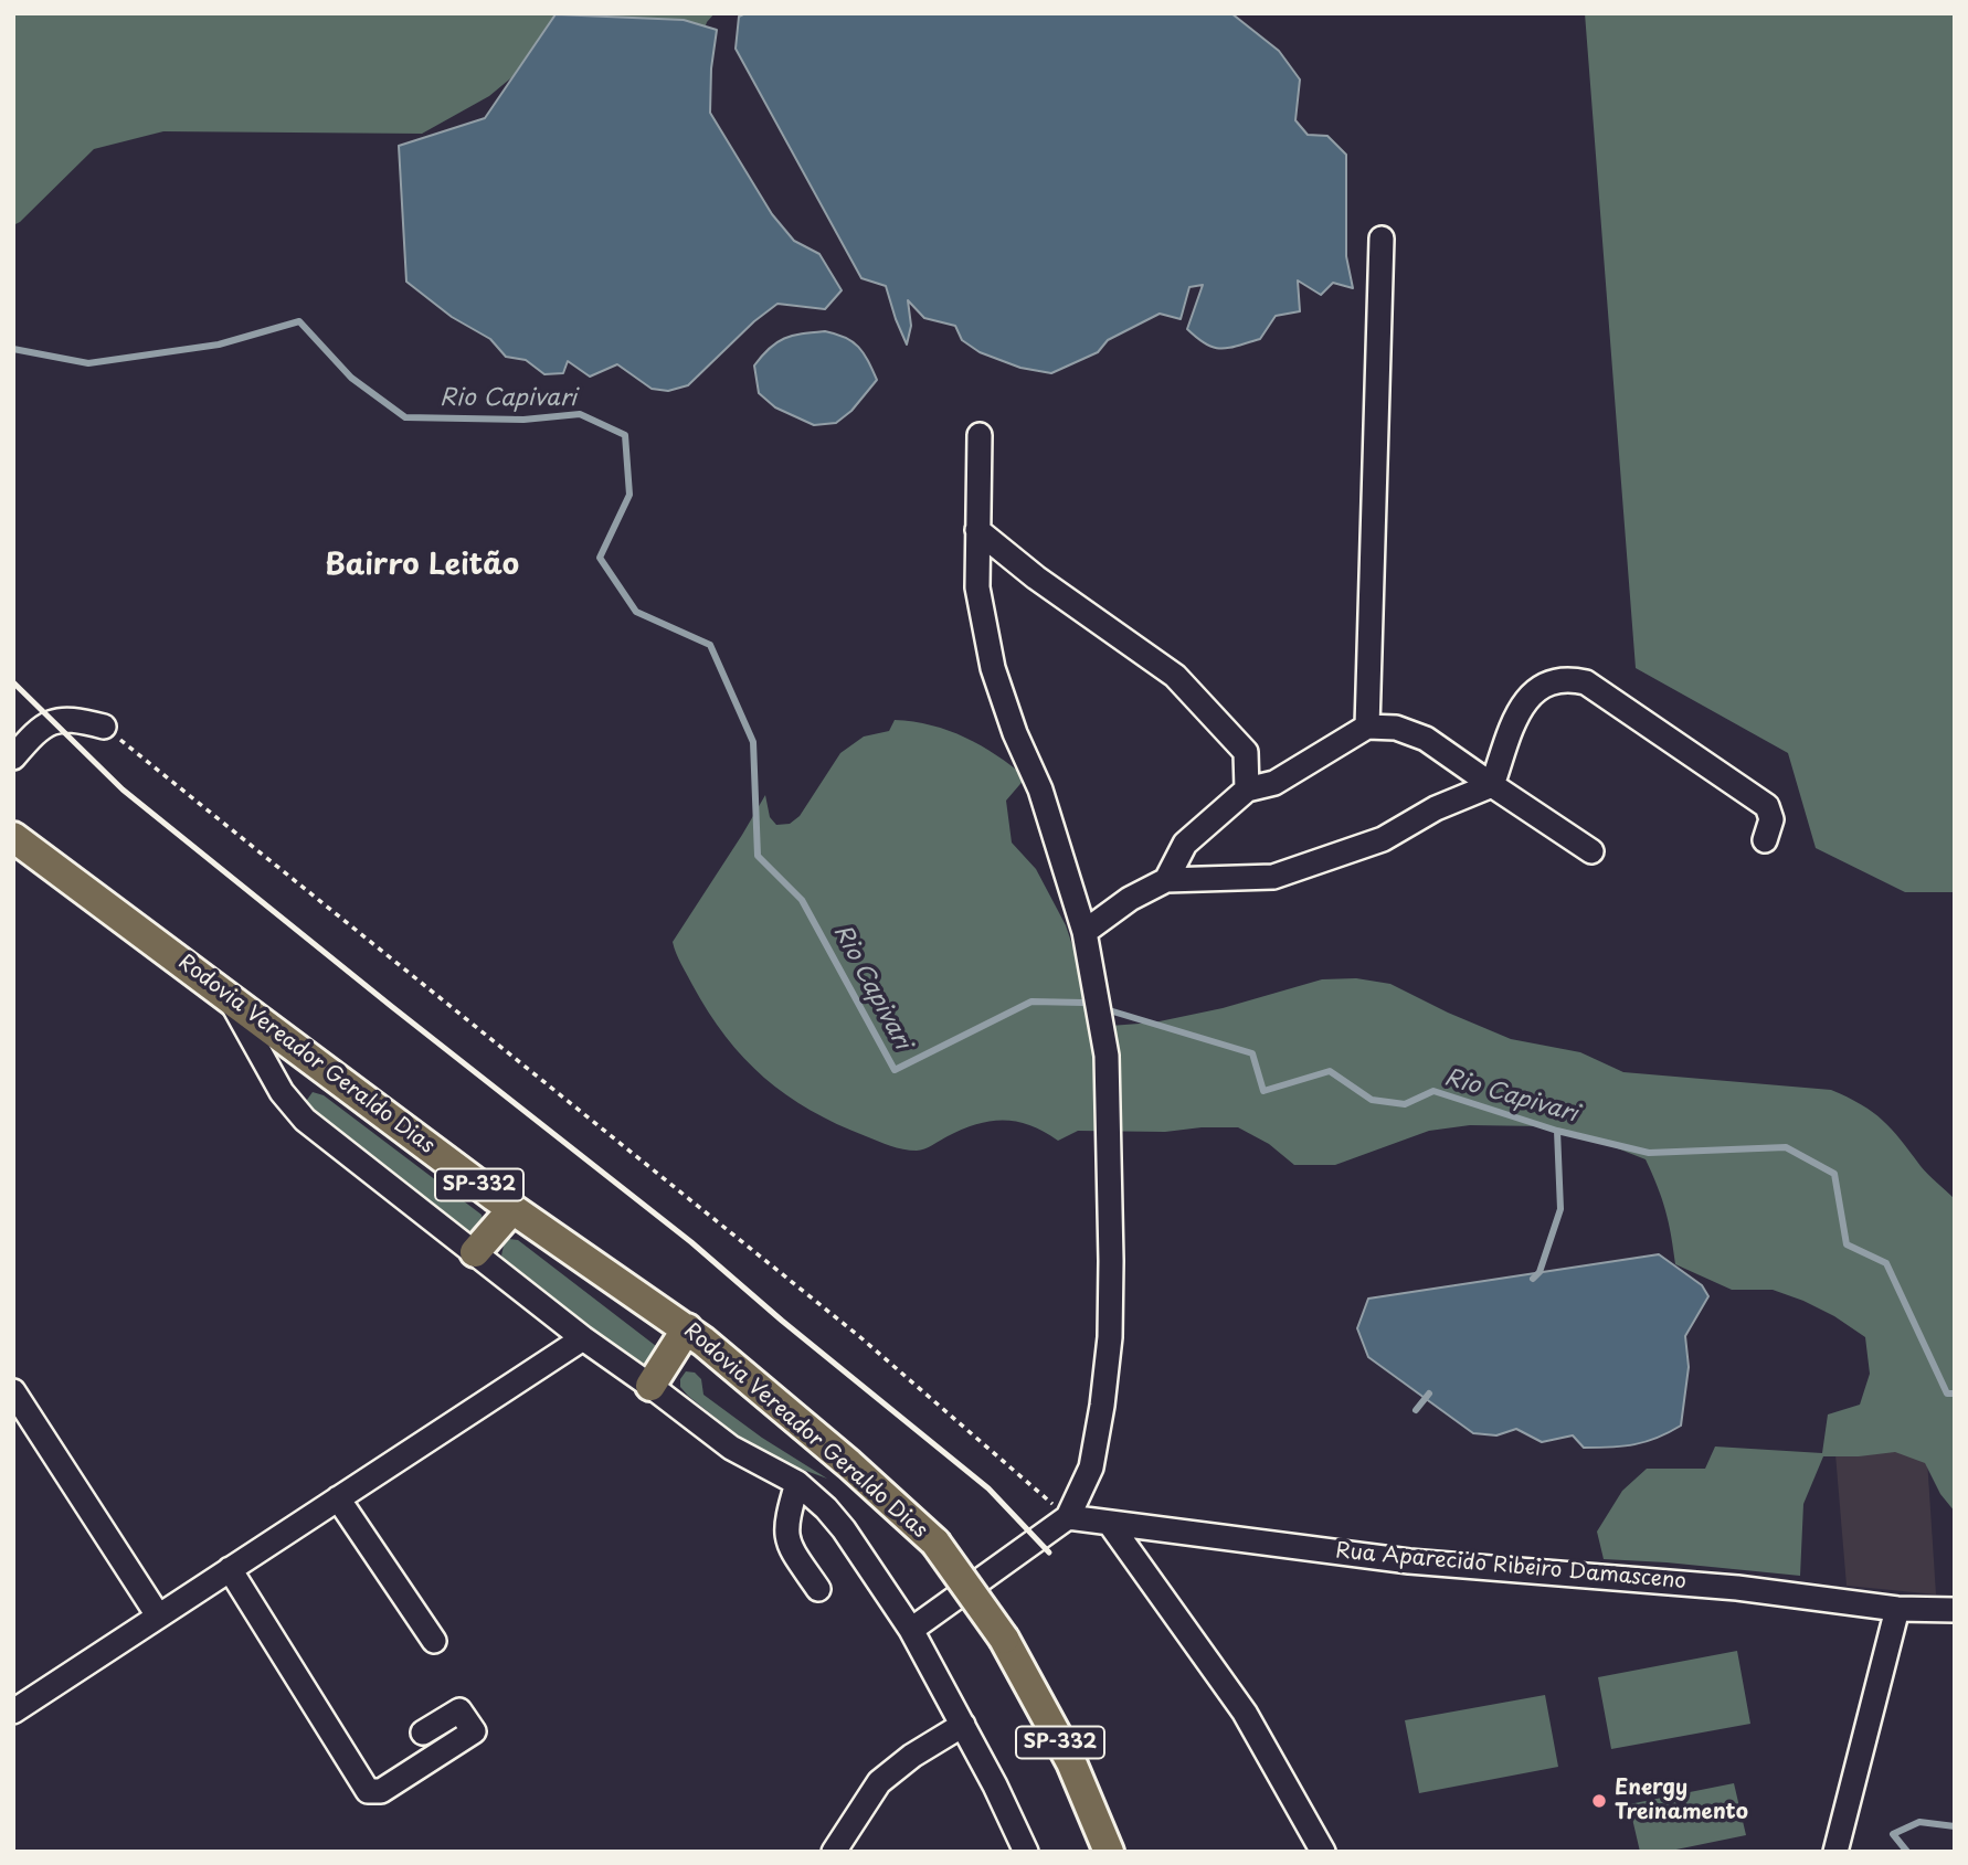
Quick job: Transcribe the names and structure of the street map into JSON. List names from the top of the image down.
{
  "streets": {
    "main road": ["Rodovia Vereador Geraldo Dias", "SP-332"],
    "street": ["Rua Aparecido Ribeiro Damasceno"]
  },
  "districts": ["Bairro Leitão"],
  "water": ["Rio Capivari"],
  "places": ["Energy Treinamento"]
}
